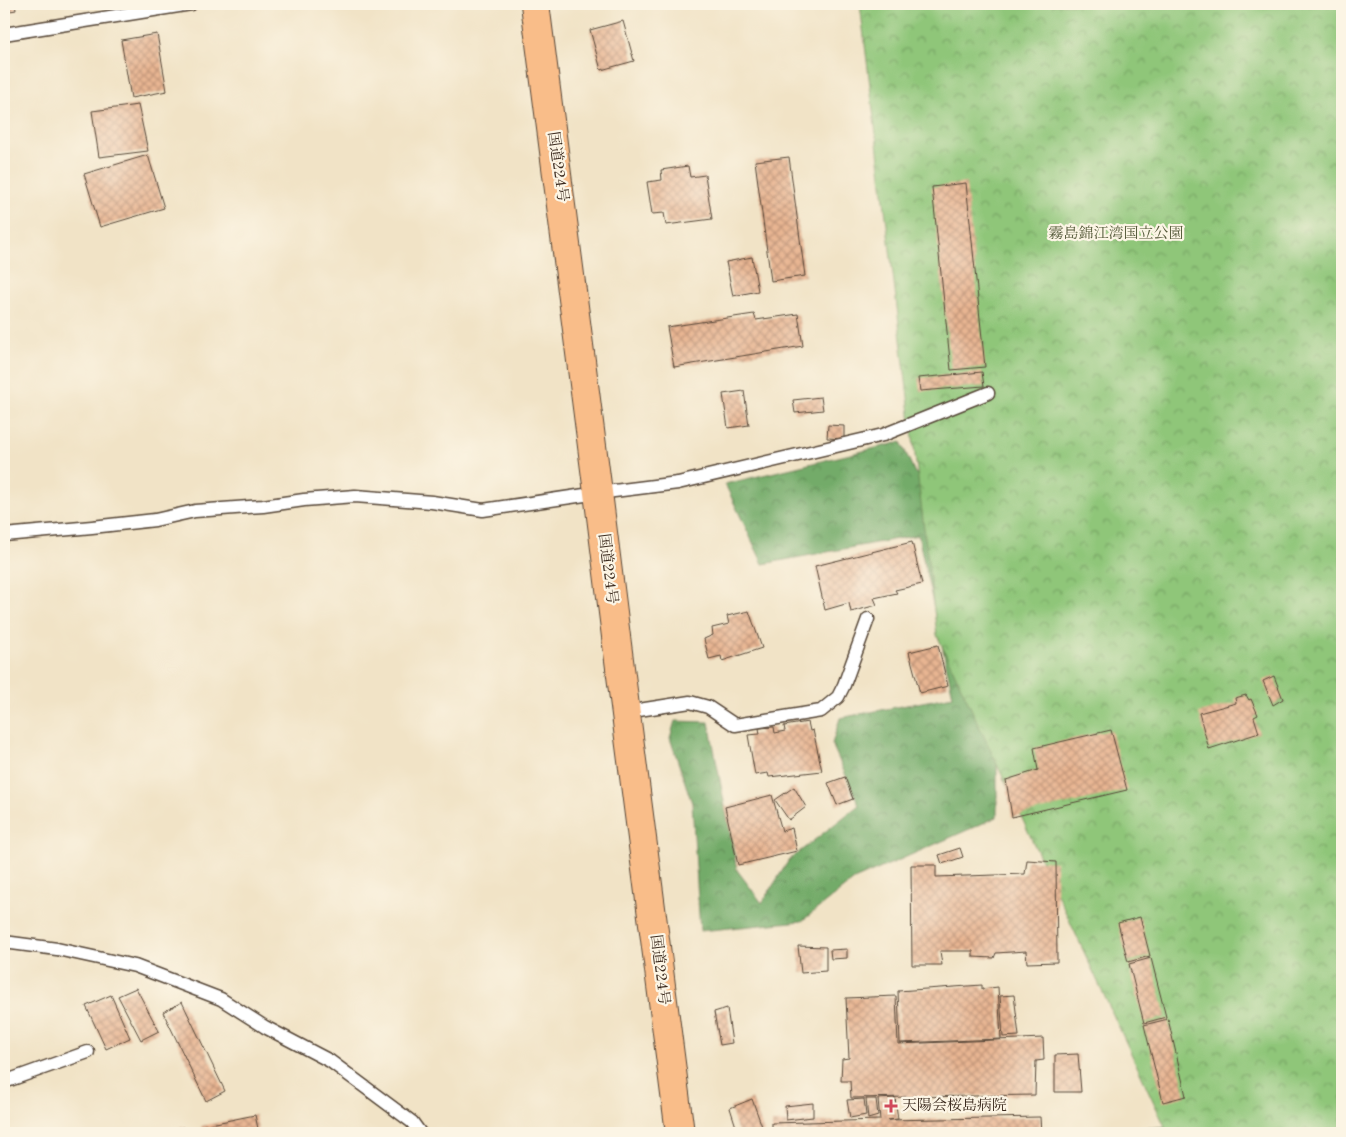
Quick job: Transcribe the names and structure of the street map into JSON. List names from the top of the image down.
{
  "streets": {
    "highway": ["国道224号"]
  },
  "parks": ["霧島錦江湾国立公園"],
  "places": {
    "health": ["天陽会桜島病院"]
  }
}
